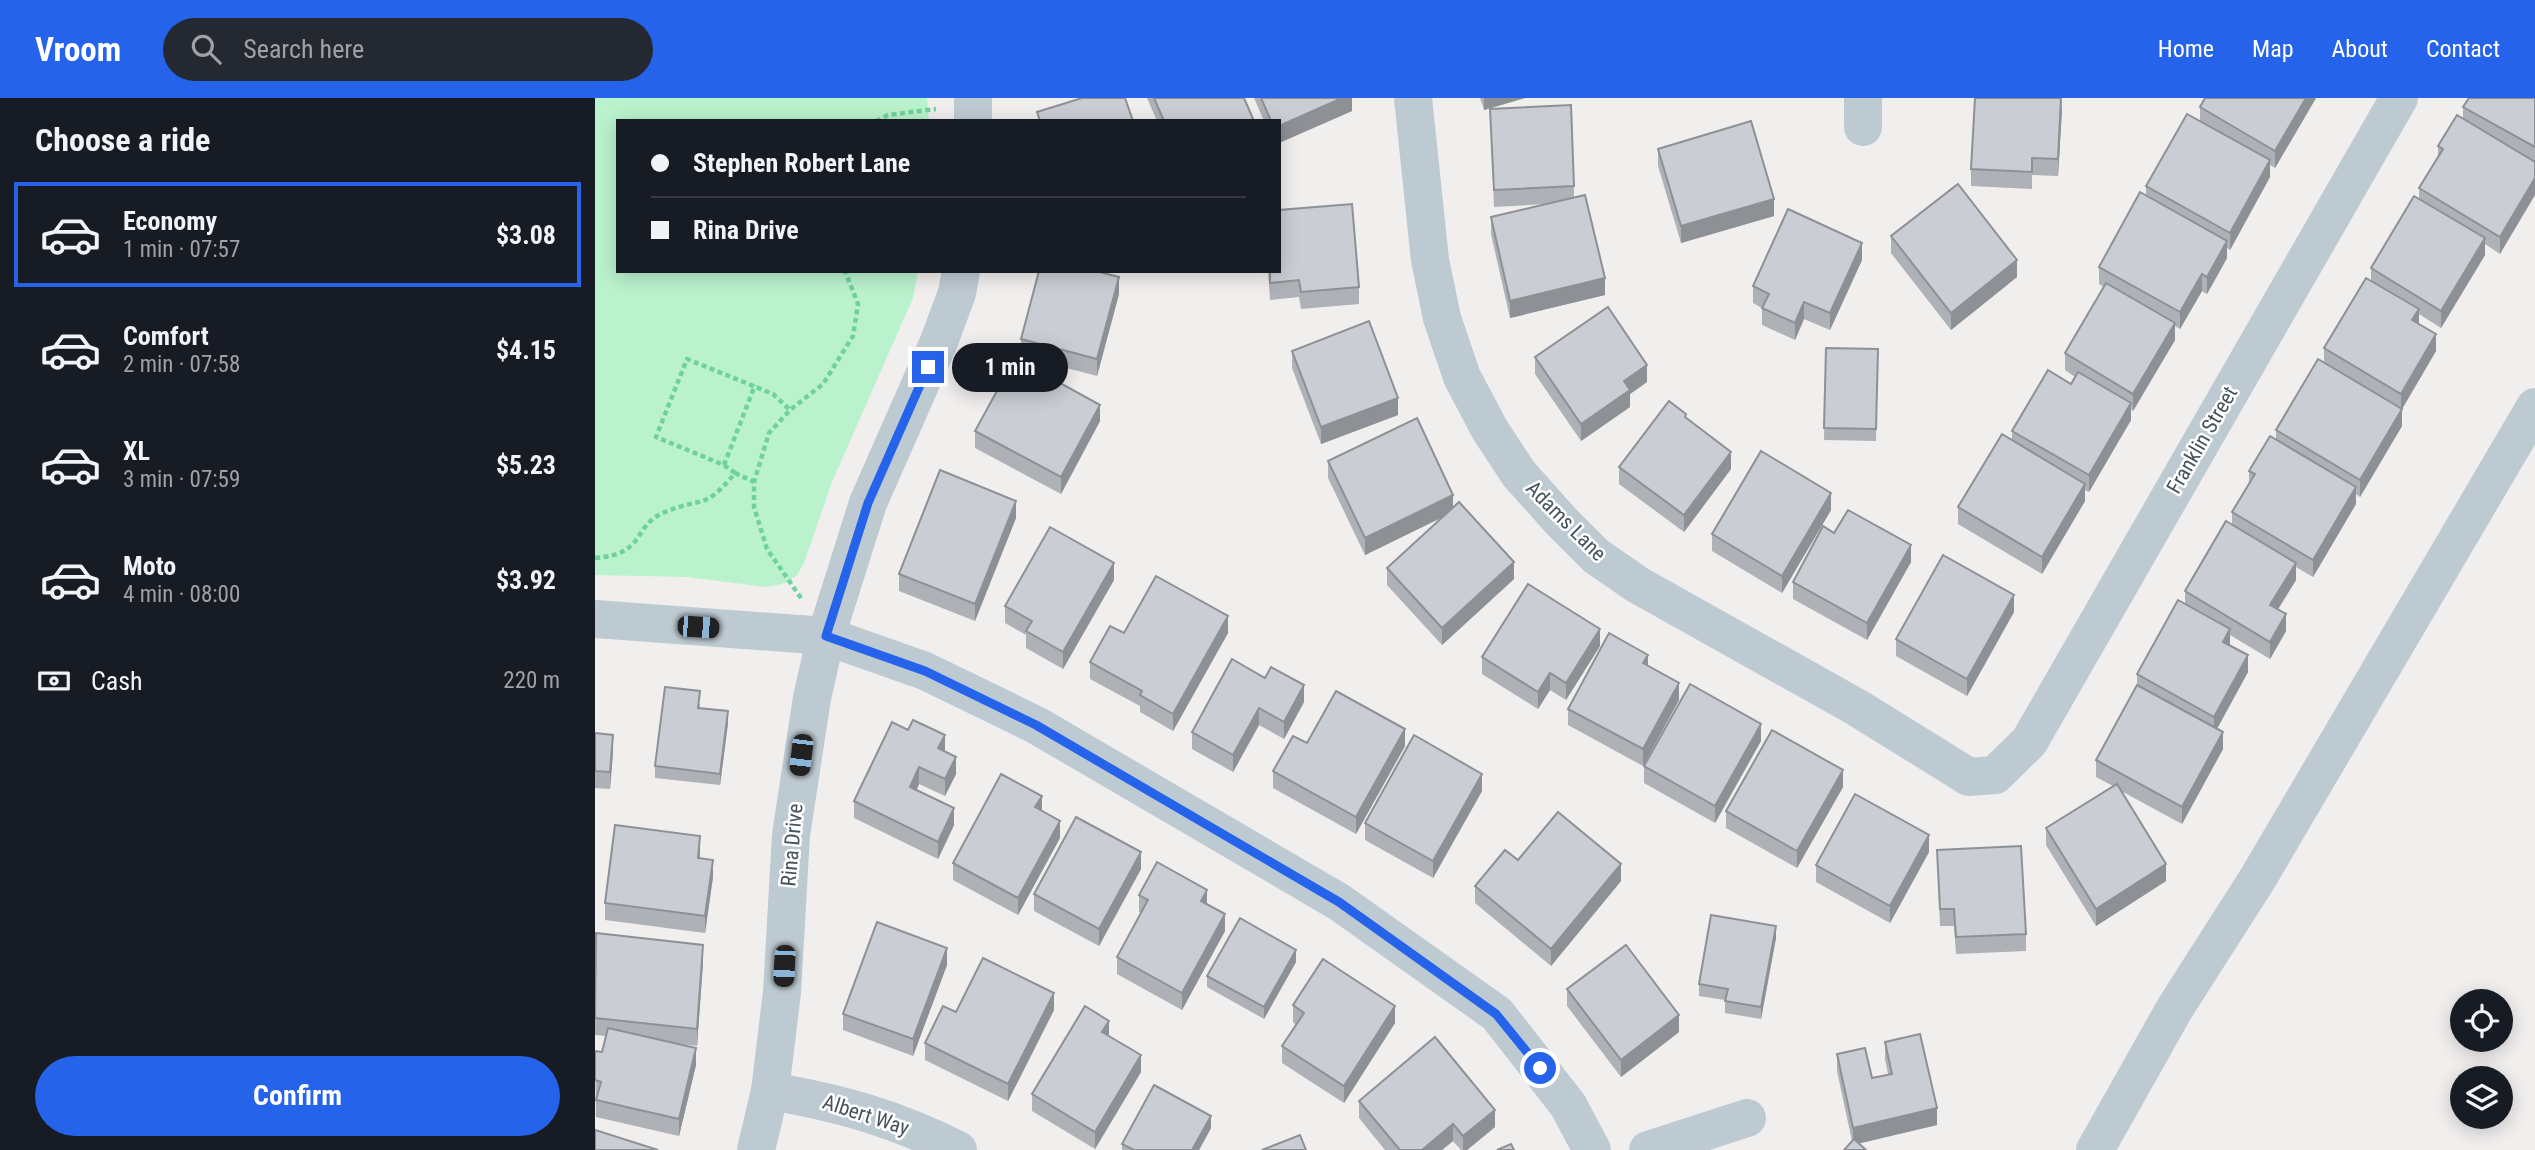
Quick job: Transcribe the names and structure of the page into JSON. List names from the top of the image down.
{
  "streets": {
    "street": [
      "Franklin Street",
      "Adams Lane",
      "Rina Drive",
      "Albert Way"
    ]
  },
  "crossings": [
    ["Franklin Street", "Adams Lane"],
    ["Rina Drive", "Albert Way"]
  ],
  "page": {
    "header": "Vroom",
    "search": "Search here",
    "nav": [
      "Home",
      "Map",
      "About",
      "Contact"
    ],
    "heading": "Choose a ride",
    "banner": ["Stephen Robert Lane", "Rina Drive"],
    "list": [
      {
        "name": "Economy",
        "note": "1 min · 07:57",
        "value": "$3.08"
      },
      {
        "name": "Comfort",
        "note": "2 min · 07:58",
        "value": "$4.15"
      },
      {
        "name": "XL",
        "note": "3 min · 07:59",
        "value": "$5.23"
      },
      {
        "name": "Moto",
        "note": "4 min · 08:00",
        "value": "$3.92"
      }
    ],
    "bubble": "1 min",
    "pay": ["Cash", "220 m"],
    "buttons": "Confirm"
  }
}
